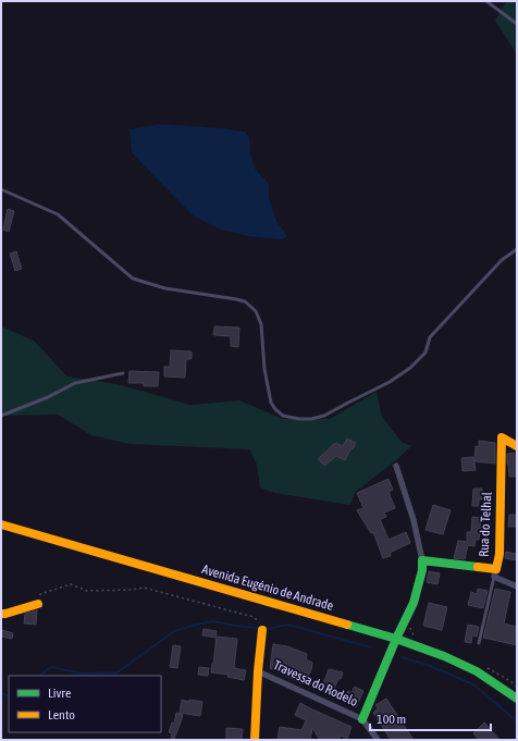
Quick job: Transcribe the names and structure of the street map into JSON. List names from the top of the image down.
{
  "streets": {
    "street": ["Rua do Telhal", "Avenida Eugénio de Andrade", "Travessa do Rodelo"]
  },
  "legend": ["Livre", "Lento"],
  "scale_bar": "100 m"
}
